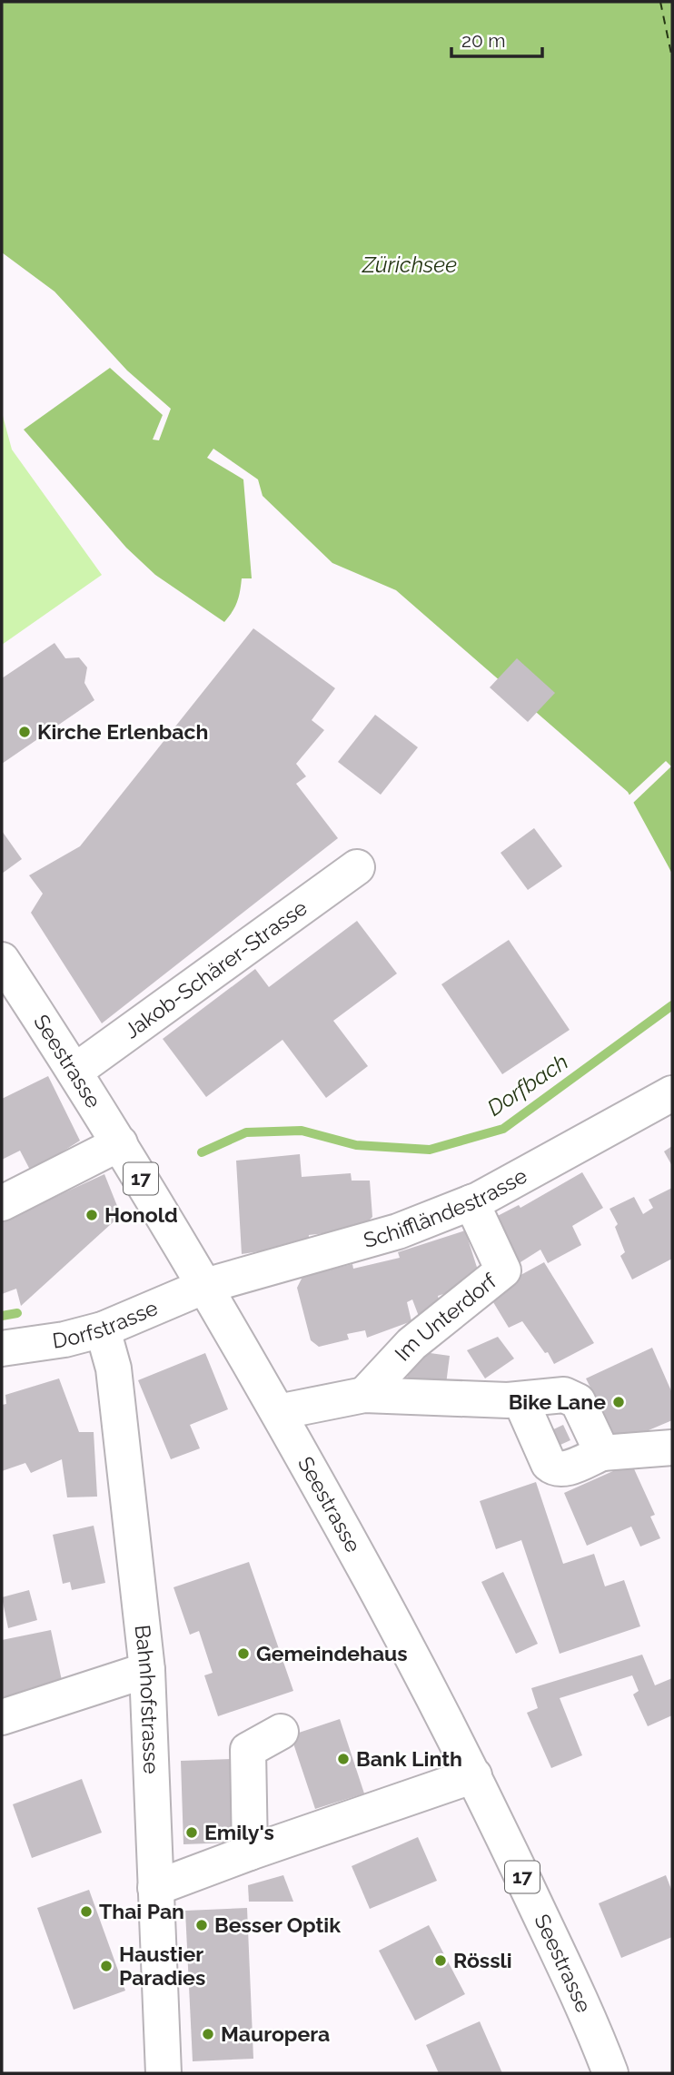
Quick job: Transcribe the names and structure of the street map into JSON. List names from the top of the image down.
{
  "streets": {
    "street": [
      "Jakob-Schärer-Strasse",
      "Seestrasse",
      "17",
      "Schiffländestrasse",
      "Im Unterdorf",
      "Dorfstrasse",
      "Bahnhofstrasse"
    ]
  },
  "crossings": [
    ["Jakob-Schärer-Strasse", "Seestrasse"],
    ["Seestrasse", "Schiffländestrasse"],
    ["Seestrasse", "Im Unterdorf"],
    ["Seestrasse", "Dorfstrasse"],
    ["Schiffländestrasse", "Im Unterdorf"],
    ["Schiffländestrasse", "Dorfstrasse"],
    ["Dorfstrasse", "Bahnhofstrasse"]
  ],
  "water": ["Zürichsee", "Dorfbach"],
  "places": [
    "Kirche Erlenbach",
    "Honold",
    "Bike Lane",
    "Gemeindehaus",
    "Bank Linth",
    "Emily's",
    "Thai Pan",
    "Besser Optik",
    "Rössli",
    "Haustier Paradies",
    "Mauropera"
  ],
  "scale_bar": "20 m"
}
